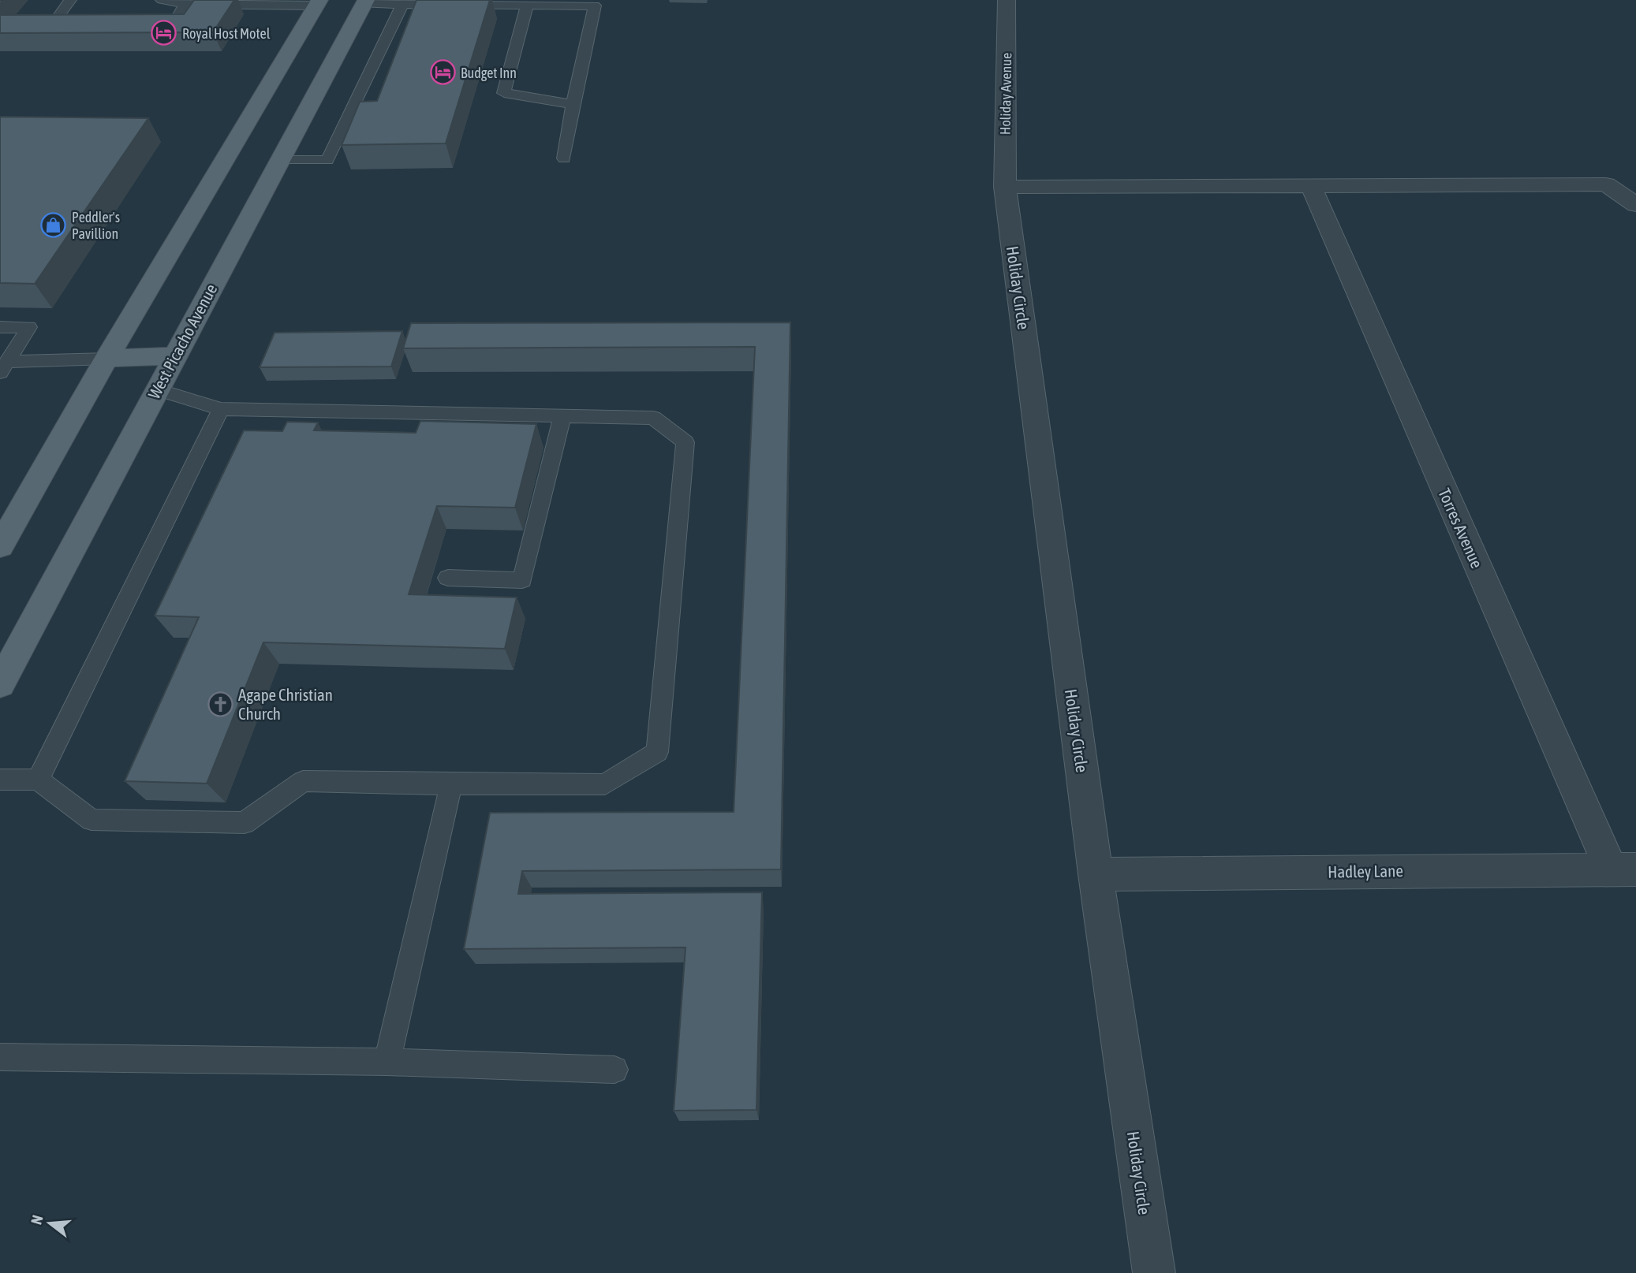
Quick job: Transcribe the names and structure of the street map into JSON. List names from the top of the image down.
{
  "streets": {
    "main road": ["West Picacho Avenue"],
    "street": [
      "Holiday Avenue",
      "Holiday Circle",
      "Torres Avenue",
      "Hadley Lane"
    ]
  },
  "crossings": [
    ["Holiday Avenue", "Holiday Circle"],
    ["Holiday Circle", "Hadley Lane"],
    ["Torres Avenue", "Hadley Lane"]
  ],
  "places": {
    "hotel": ["Royal Host Motel", "Budget Inn"],
    "shop": ["Peddler's Pavillion"],
    "church": ["Agape Christian Church"]
  },
  "north": "left"
}
